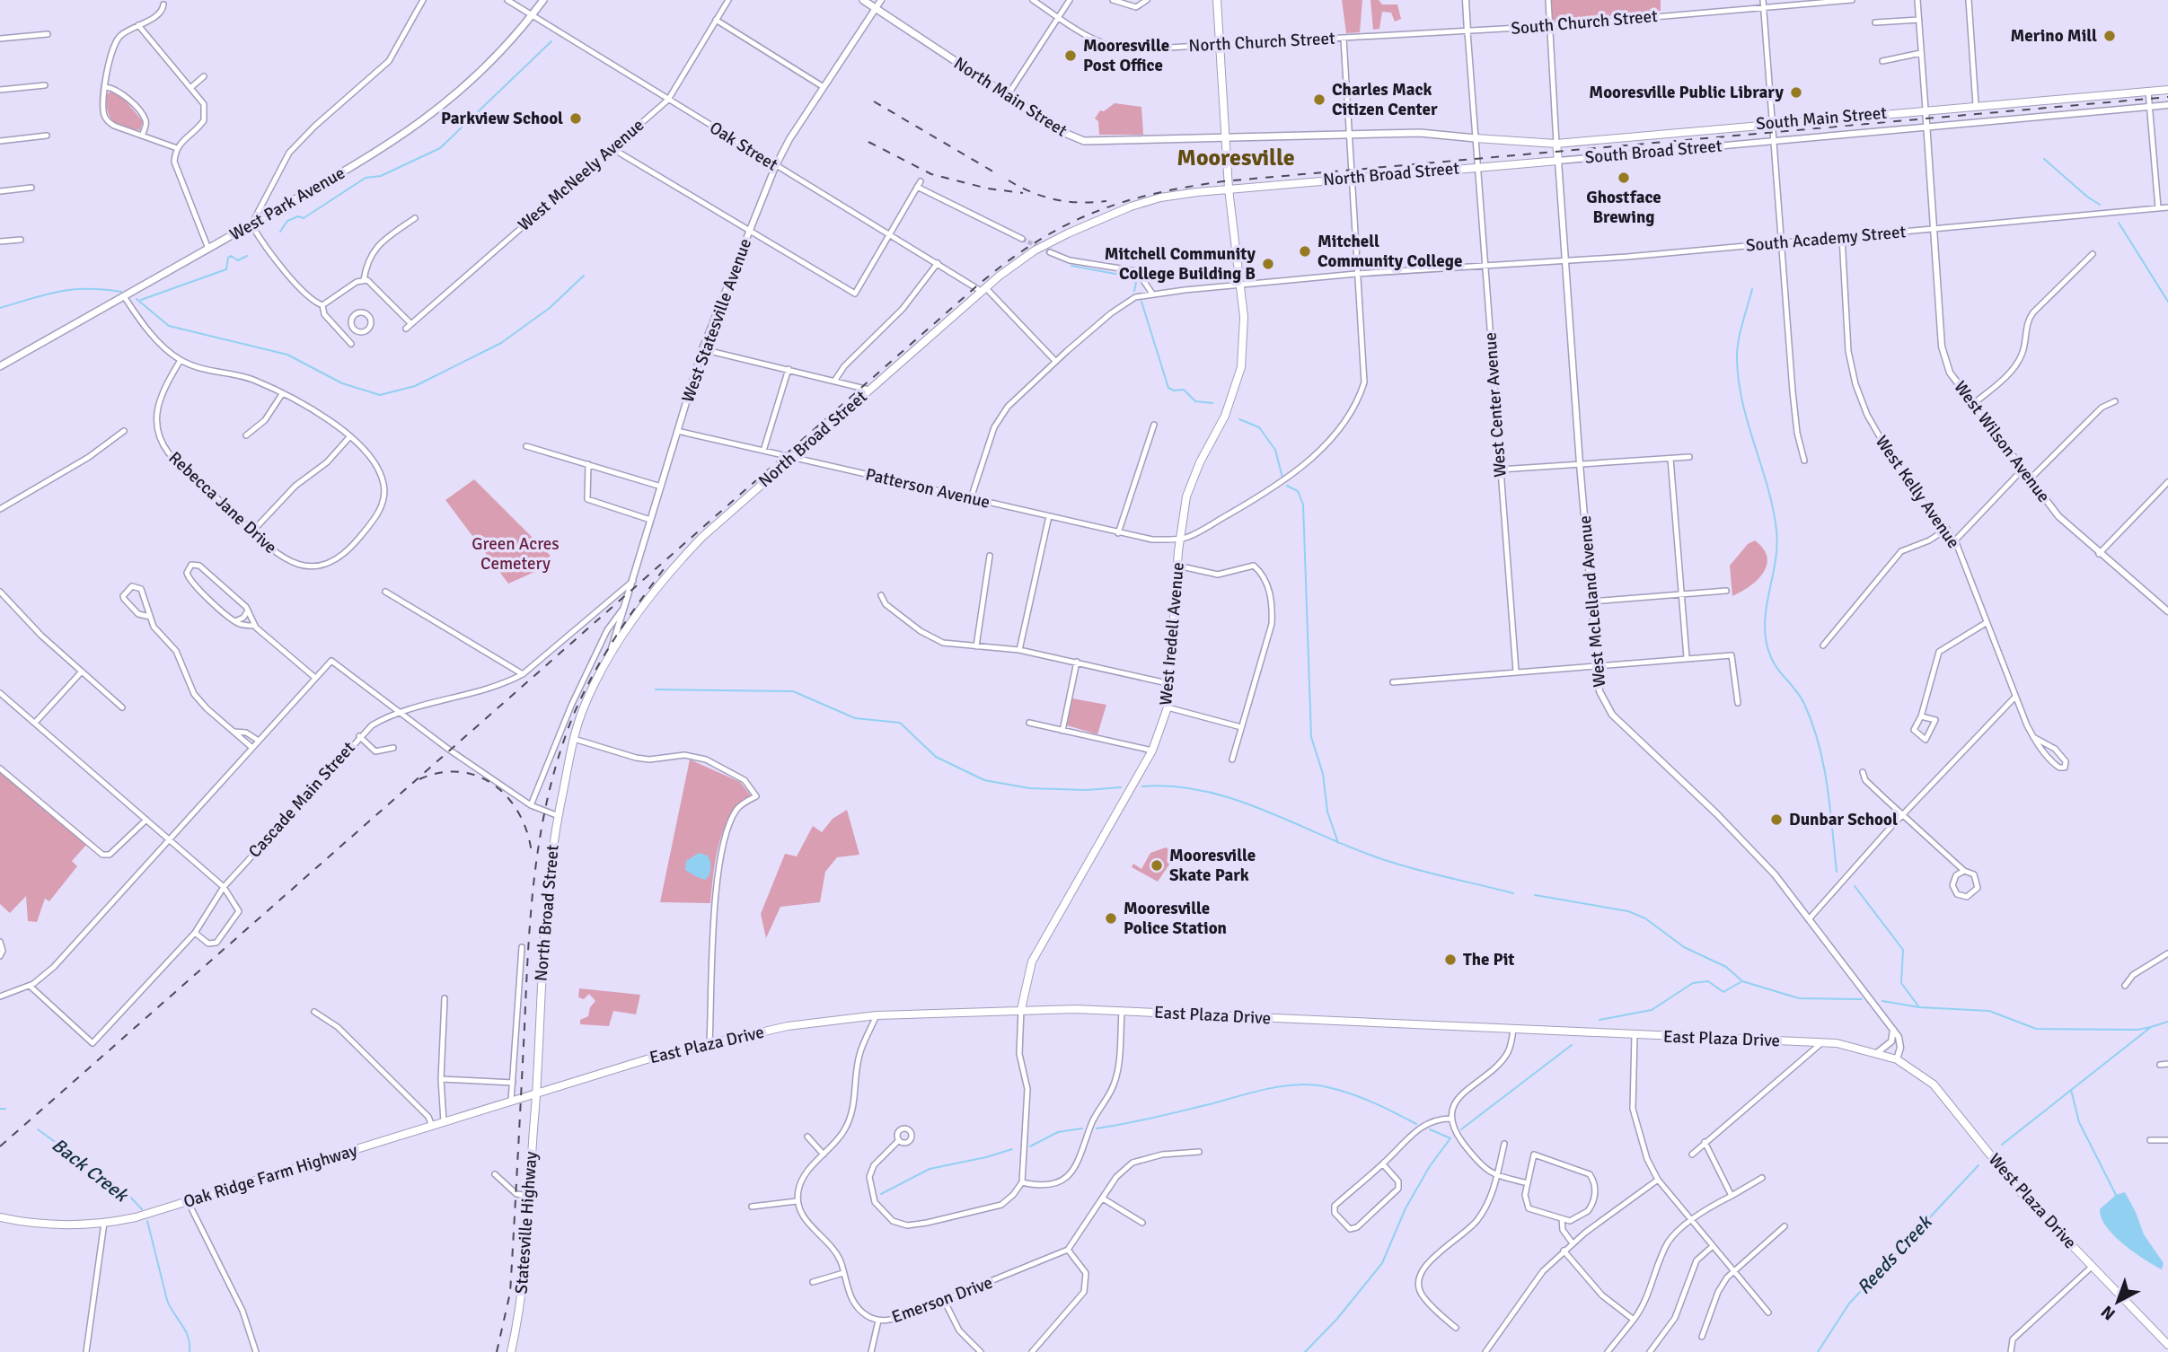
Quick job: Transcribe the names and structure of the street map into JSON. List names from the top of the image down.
{
  "streets": {
    "main road": [
      "North Main Street",
      "South Main Street",
      "South Broad Street",
      "North Broad Street",
      "West Park Avenue",
      "West McLelland Avenue",
      "West Iredell Avenue",
      "East Plaza Drive",
      "Oak Ridge Farm Highway",
      "West Plaza Drive",
      "Statesville Highway"
    ],
    "street": [
      "South Church Street",
      "North Church Street",
      "Oak Street",
      "West McNeely Avenue",
      "South Academy Street",
      "West Statesville Avenue",
      "West Center Avenue",
      "West Wilson Avenue",
      "Patterson Avenue",
      "West Kelly Avenue",
      "Rebecca Jane Drive",
      "Cascade Main Street",
      "Emerson Drive"
    ]
  },
  "crossings": [
    ["South Church Street", "North Church Street"],
    ["South Church Street", "West Center Avenue"],
    ["North Church Street", "West Center Avenue"],
    ["North Church Street", "West Iredell Avenue"],
    ["North Main Street", "South Main Street"],
    ["North Main Street", "West Statesville Avenue"],
    ["North Main Street", "West Center Avenue"],
    ["North Main Street", "West Iredell Avenue"],
    ["South Main Street", "West Center Avenue"],
    ["South Main Street", "West Wilson Avenue"],
    ["South Main Street", "West McLelland Avenue"],
    ["Oak Street", "North Broad Street"],
    ["Oak Street", "West McNeely Avenue"],
    ["Oak Street", "West Park Avenue"],
    ["Oak Street", "South Academy Street"],
    ["Oak Street", "West Statesville Avenue"],
    ["South Broad Street", "North Broad Street"],
    ["South Broad Street", "West Center Avenue"],
    ["South Broad Street", "West Wilson Avenue"],
    ["South Broad Street", "West McLelland Avenue"],
    ["North Broad Street", "West Statesville Avenue"],
    ["North Broad Street", "West Center Avenue"],
    ["North Broad Street", "Patterson Avenue"],
    ["North Broad Street", "West Iredell Avenue"],
    ["North Broad Street", "East Plaza Drive"],
    ["North Broad Street", "Oak Ridge Farm Highway"],
    ["North Broad Street", "Statesville Highway"],
    ["West Park Avenue", "Rebecca Jane Drive"],
    ["South Academy Street", "West Center Avenue"],
    ["South Academy Street", "West Wilson Avenue"],
    ["South Academy Street", "Patterson Avenue"],
    ["South Academy Street", "West Kelly Avenue"],
    ["South Academy Street", "West McLelland Avenue"],
    ["South Academy Street", "West Iredell Avenue"],
    ["West Statesville Avenue", "Patterson Avenue"],
    ["West Statesville Avenue", "Cascade Main Street"],
    ["Patterson Avenue", "West Iredell Avenue"],
    ["West McLelland Avenue", "East Plaza Drive"],
    ["West McLelland Avenue", "West Plaza Drive"],
    ["West Iredell Avenue", "East Plaza Drive"],
    ["East Plaza Drive", "Oak Ridge Farm Highway"],
    ["East Plaza Drive", "West Plaza Drive"],
    ["East Plaza Drive", "Statesville Highway"],
    ["Oak Ridge Farm Highway", "Statesville Highway"]
  ],
  "districts": ["Mooresville"],
  "water": ["Back Creek", "Reeds Creek"],
  "parks": ["Green Acres Cemetery"],
  "places": [
    "Merino Mill",
    "Mooresville Post Office",
    "Mooresville Public Library",
    "Charles Mack Citizen Center",
    "Parkview School",
    "Ghostface Brewing",
    "Mitchell Community College",
    "Mitchell Community College Building B",
    "Dunbar School",
    "Mooresville Skate Park",
    "Mooresville Police Station",
    "The Pit"
  ],
  "north": "bottom left"
}
